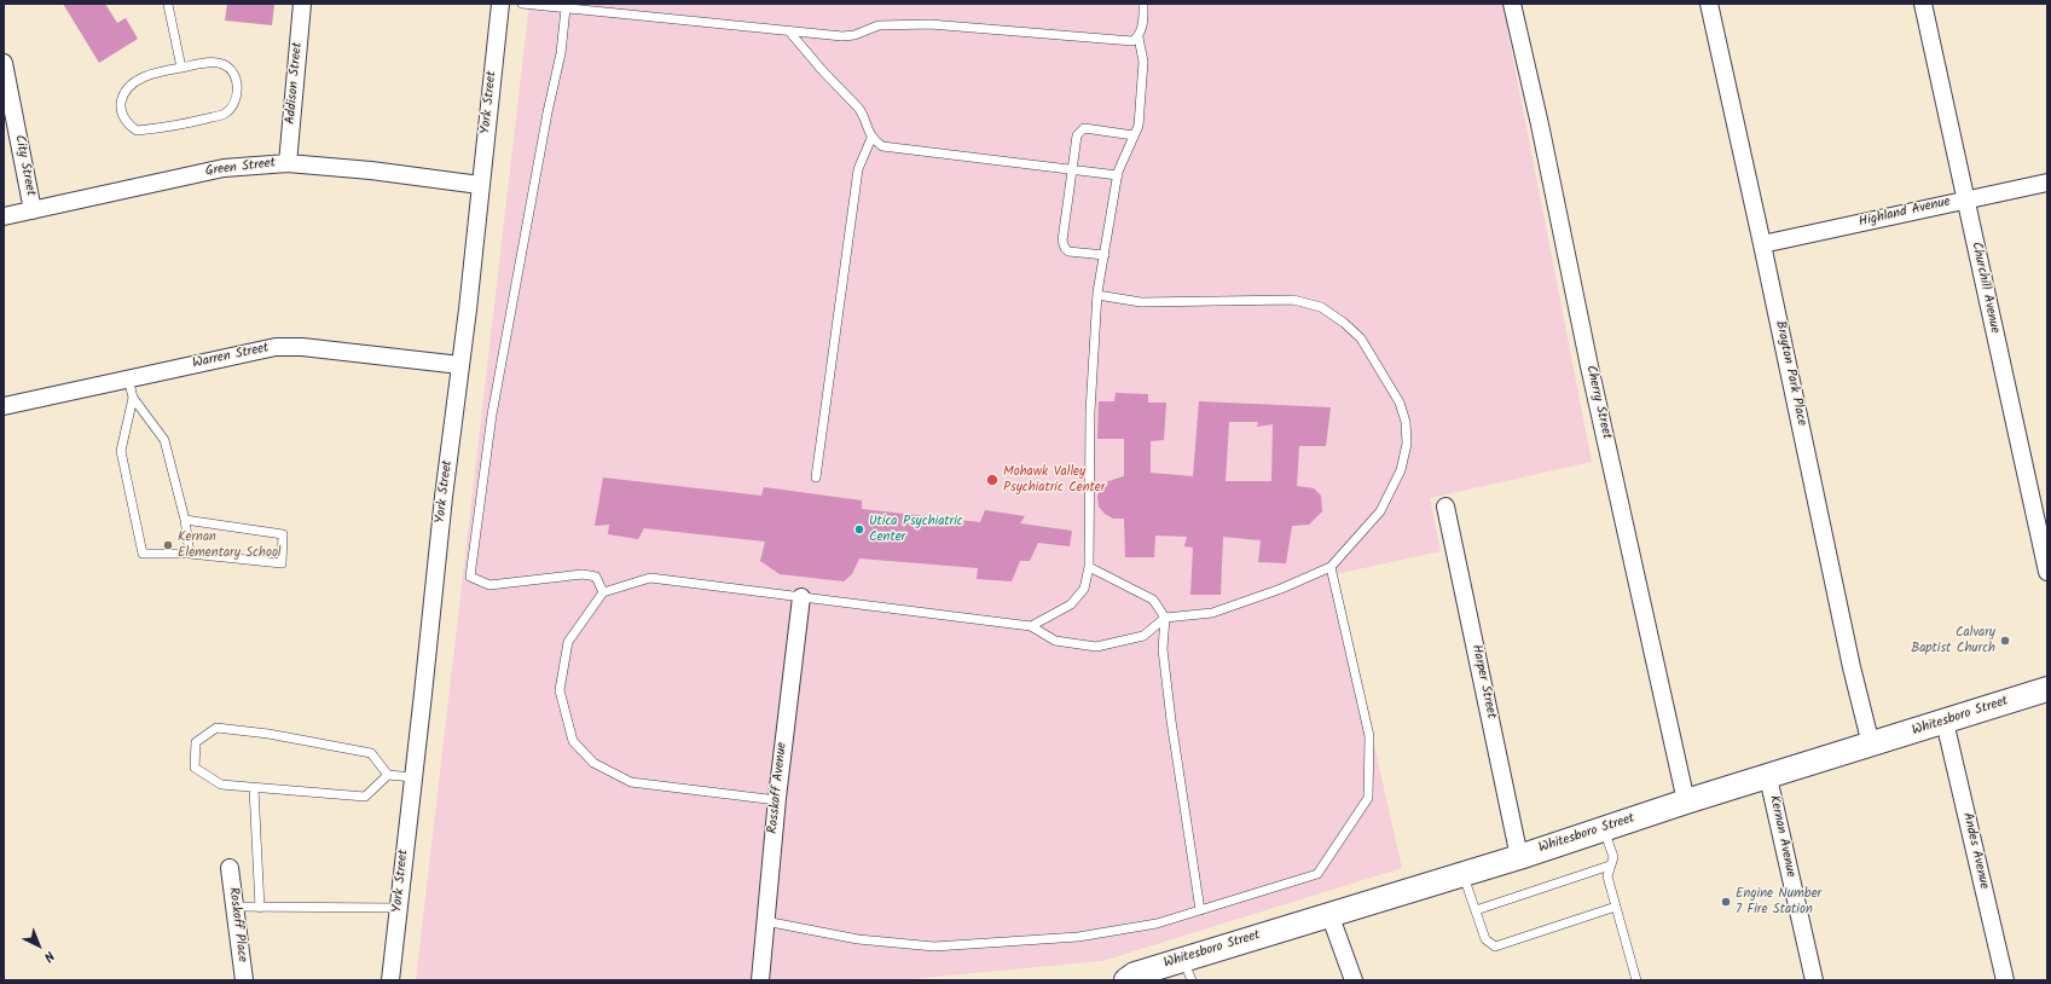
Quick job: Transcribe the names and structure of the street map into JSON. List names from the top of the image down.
{
  "streets": {
    "street": [
      "Addison Street",
      "York Street",
      "City Street",
      "Green Street",
      "Highland Avenue",
      "Churchill Avenue",
      "Warren Street",
      "Brayton Park Place",
      "Cherry Street",
      "Harper Street",
      "Whitesboro Street",
      "Rosskoff Avenue",
      "Kernan Avenue",
      "Andes Avenue",
      "Roskoff Place"
    ]
  },
  "crossings": [
    ["Addison Street", "Green Street"],
    ["York Street", "Green Street"],
    ["York Street", "Warren Street"],
    ["City Street", "Green Street"],
    ["Highland Avenue", "Churchill Avenue"],
    ["Highland Avenue", "Brayton Park Place"],
    ["Brayton Park Place", "Whitesboro Street"],
    ["Cherry Street", "Whitesboro Street"],
    ["Harper Street", "Whitesboro Street"],
    ["Whitesboro Street", "Kernan Avenue"],
    ["Whitesboro Street", "Andes Avenue"]
  ],
  "places": [
    "Mohawk Valley Psychiatric Center",
    "Utica Psychiatric Center",
    "Kernan Elementary School",
    "Calvary Baptist Church",
    "Engine Number 7 Fire Station"
  ],
  "north": "bottom right"
}
